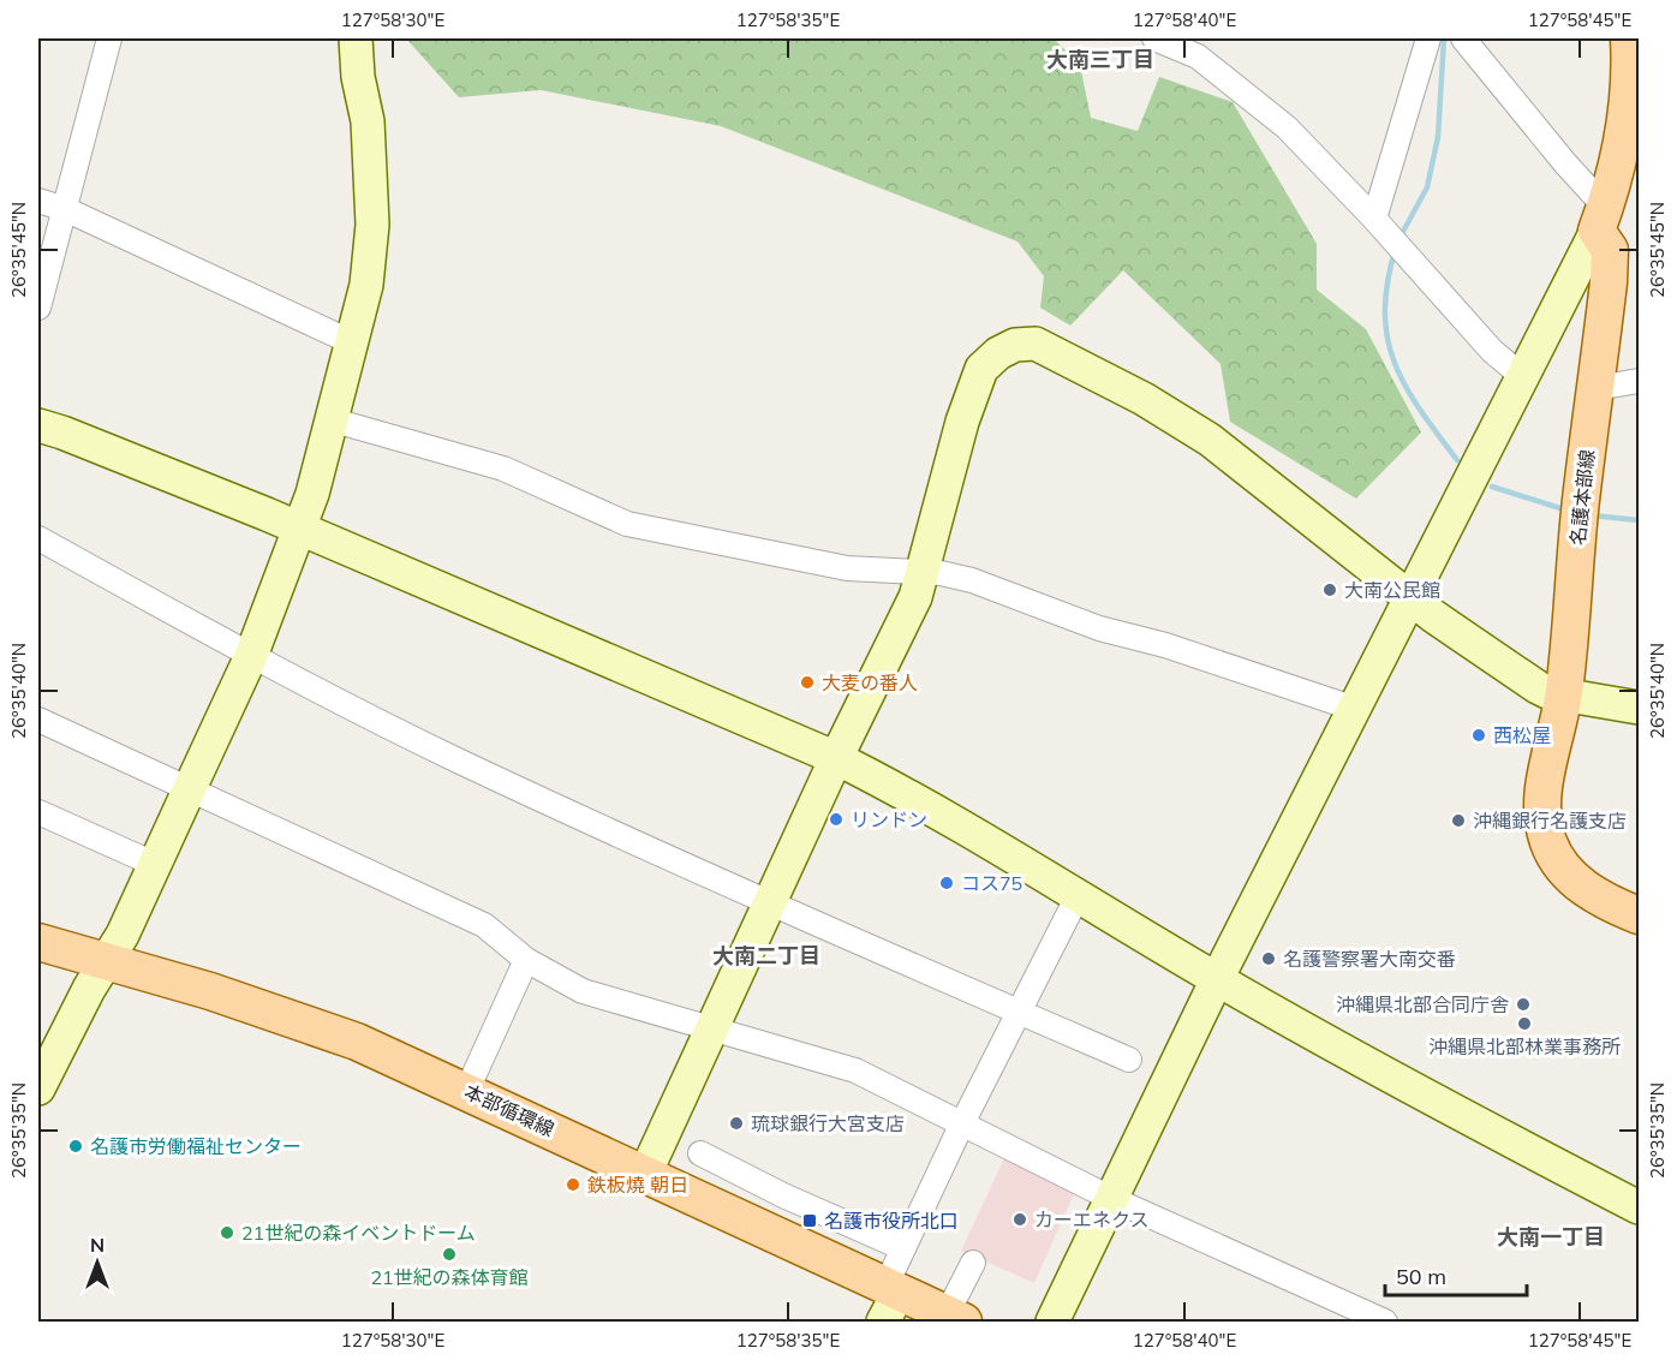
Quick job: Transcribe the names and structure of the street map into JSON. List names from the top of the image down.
{
  "streets": {
    "main road": ["名護本部線", "本部循環線"]
  },
  "districts": ["大南三丁目", "大南二丁目", "大南一丁目"],
  "places": {
    "other": [
      "大南公民館",
      "大麦の番人",
      "西松屋",
      "リンドン",
      "沖縄銀行名護支店",
      "コス75",
      "名護警察署大南交番",
      "沖縄県北部合同庁舎",
      "沖縄県北部林業事務所",
      "琉球銀行大宮支店",
      "名護市労働福祉センター",
      "鉄板燒 朝日",
      "カーエネクス",
      "21世紀の森イベントドーム",
      "21世紀の森体育館"
    ],
    "transit": ["名護市役所北口"]
  },
  "scale_bar": "50 m",
  "north": "top",
  "coordinates": [
    "127°58'30\"E",
    "127°58'35\"E",
    "127°58'40\"E",
    "127°58'45\"E",
    "26°35'45\"N",
    "26°35'40\"N",
    "26°35'35\"N"
  ]
}
